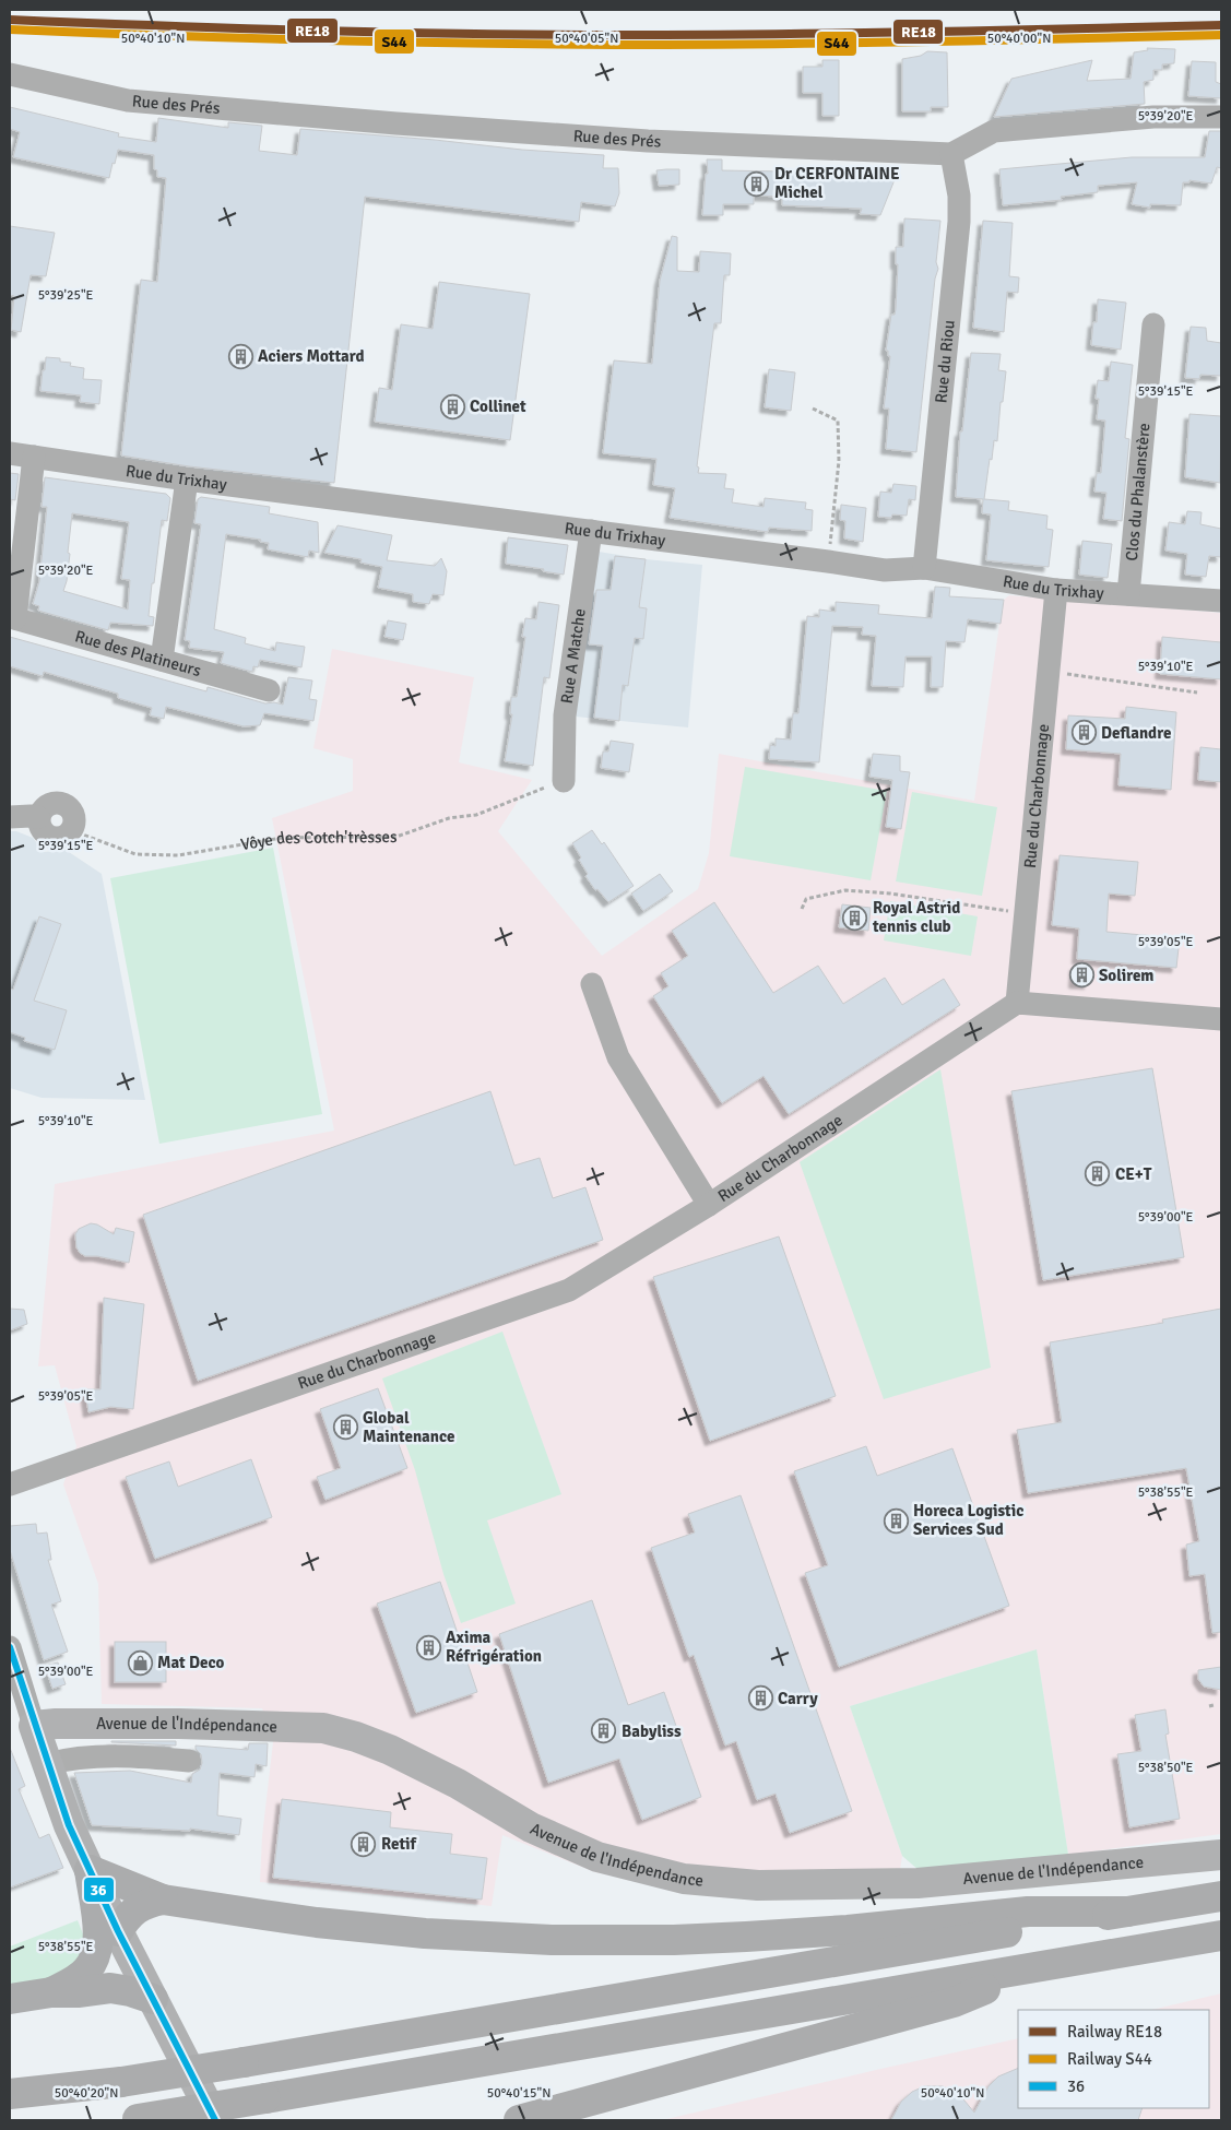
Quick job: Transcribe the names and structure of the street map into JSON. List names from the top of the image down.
{
  "streets": {
    "main road": ["Avenue de l'Indépendance"],
    "street": [
      "Rue des Prés",
      "Rue du Riou",
      "Rue du Trixhay",
      "Clos du Phalanstère",
      "Rue des Platineurs",
      "Rue A Matche",
      "Rue du Charbonnage"
    ],
    "path": ["Vôye des Cotch'trèsses"]
  },
  "crossings": [
    ["Rue des Prés", "Rue du Riou"],
    ["Rue du Riou", "Rue du Trixhay"],
    ["Rue du Trixhay", "Clos du Phalanstère"],
    ["Rue du Trixhay", "Rue A Matche"],
    ["Rue du Trixhay", "Rue du Charbonnage"],
    ["Rue A Matche", "Vôye des Cotch'trèsses"]
  ],
  "places": {
    "building": [
      "Dr CERFONTAINE Michel",
      "Aciers Mottard",
      "Collinet",
      "Deflandre",
      "Royal Astrid tennis club",
      "Solirem",
      "CE+T",
      "Global Maintenance",
      "Horeca Logistic Services Sud",
      "Axima Réfrigération",
      "Carry",
      "Babyliss",
      "Retif"
    ],
    "shop": ["Mat Deco"]
  },
  "lines": ["rail line RE18", "rail line S44", "transit line 36"],
  "legend": ["Railway RE18", "Railway S44", "36"],
  "coordinates": [
    "50°40'10\"N",
    "50°40'05\"N",
    "50°40'00\"N",
    "5°39'20\"E",
    "5°39'25\"E",
    "5°39'15\"E",
    "5°39'10\"E",
    "5°39'05\"E",
    "5°39'00\"E",
    "5°38'55\"E",
    "5°38'50\"E",
    "50°40'20\"N",
    "50°40'15\"N"
  ]
}
